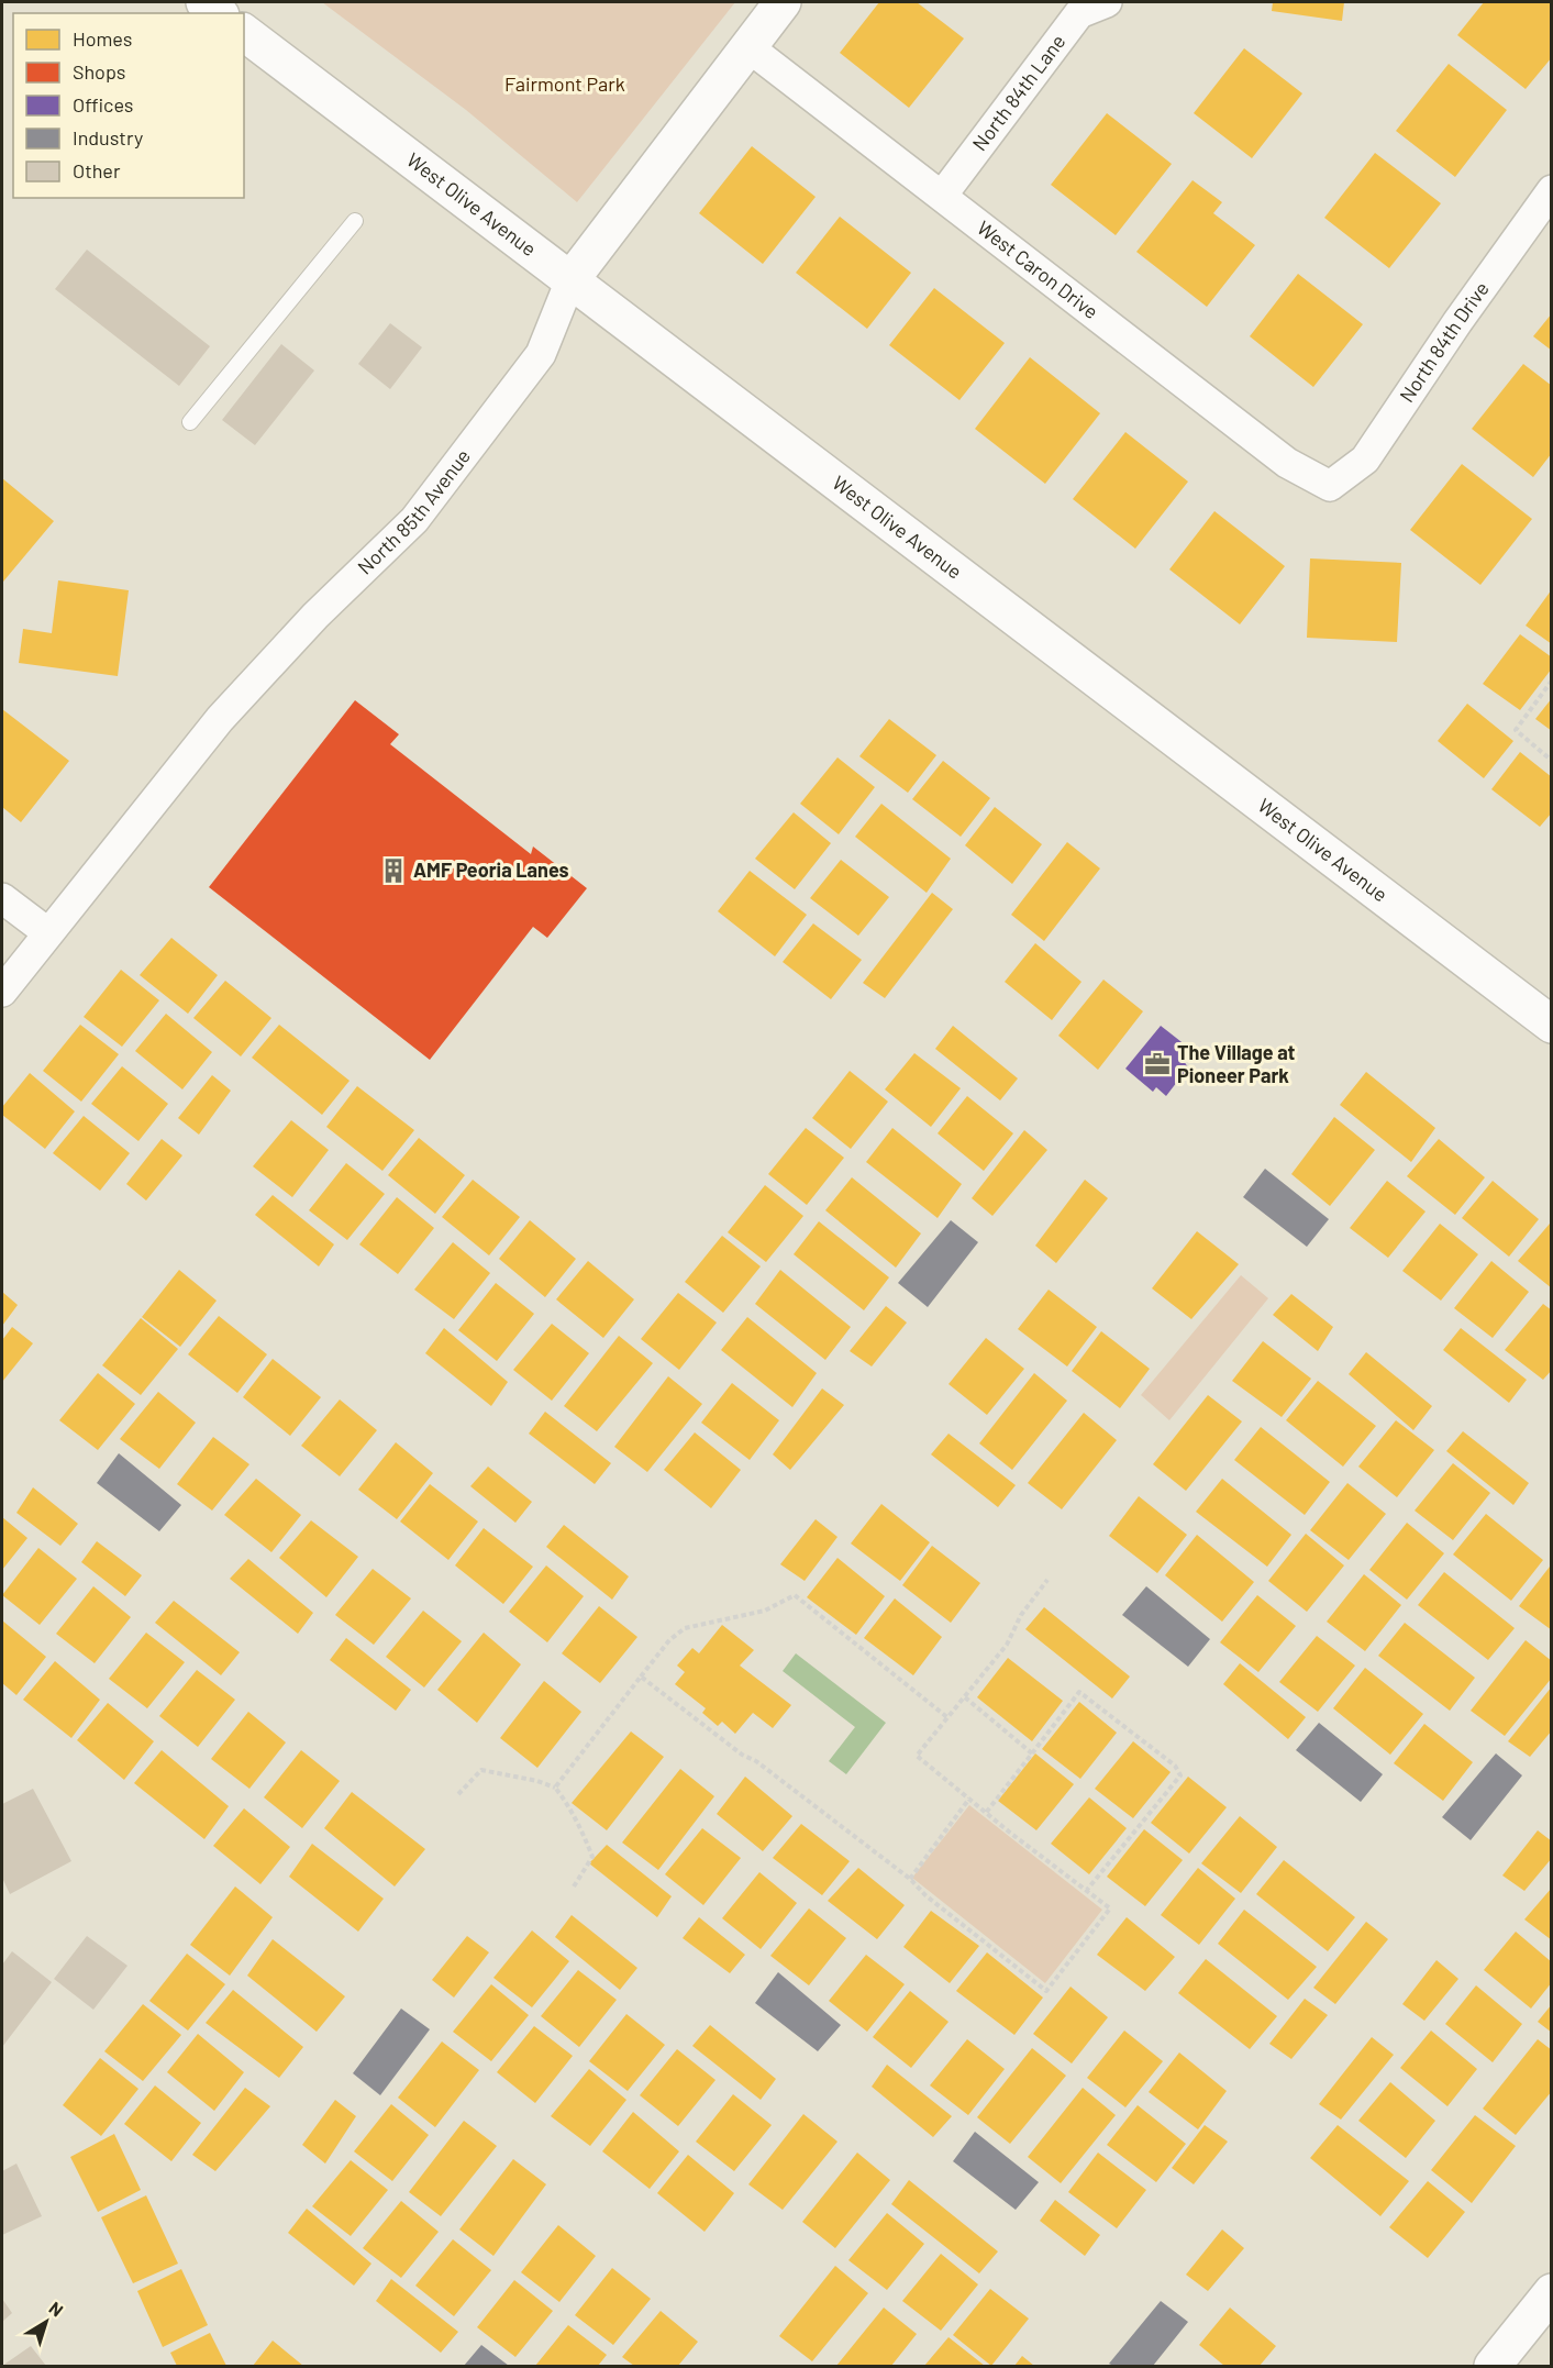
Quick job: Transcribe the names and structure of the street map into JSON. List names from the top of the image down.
{
  "streets": {
    "main road": ["West Olive Avenue", "North 85th Avenue"],
    "street": ["North 84th Lane", "West Caron Drive", "North 84th Drive"]
  },
  "crossings": [
    ["North 84th Lane", "West Caron Drive"],
    ["West Olive Avenue", "North 85th Avenue"],
    ["West Caron Drive", "North 84th Drive"],
    ["West Caron Drive", "North 85th Avenue"]
  ],
  "parks": ["Fairmont Park"],
  "places": {
    "building": ["AMF Peoria Lanes"],
    "office": ["The Village at Pioneer Park"]
  },
  "legend": [
    "Homes",
    "Shops",
    "Offices",
    "Industry",
    "Other"
  ],
  "north": "top right"
}
